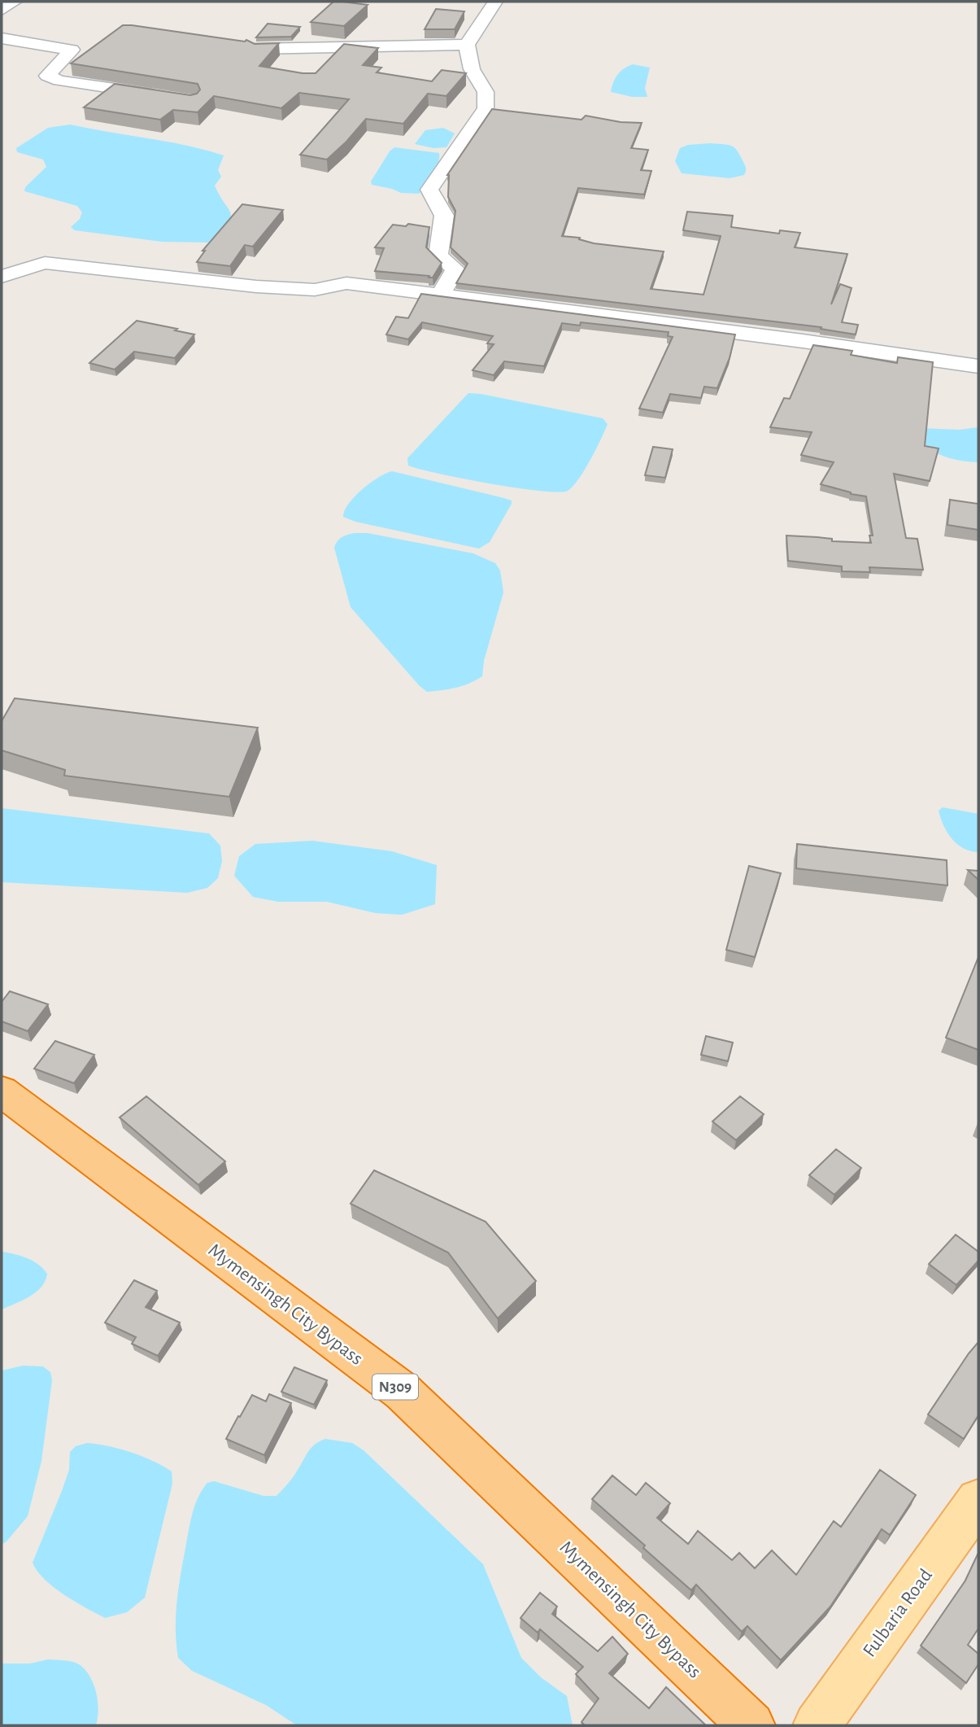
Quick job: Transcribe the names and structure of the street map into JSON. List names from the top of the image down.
{
  "streets": {
    "highway": ["Mymensingh City Bypass", "N309"],
    "main road": ["Fulbaria Road"]
  }
}
